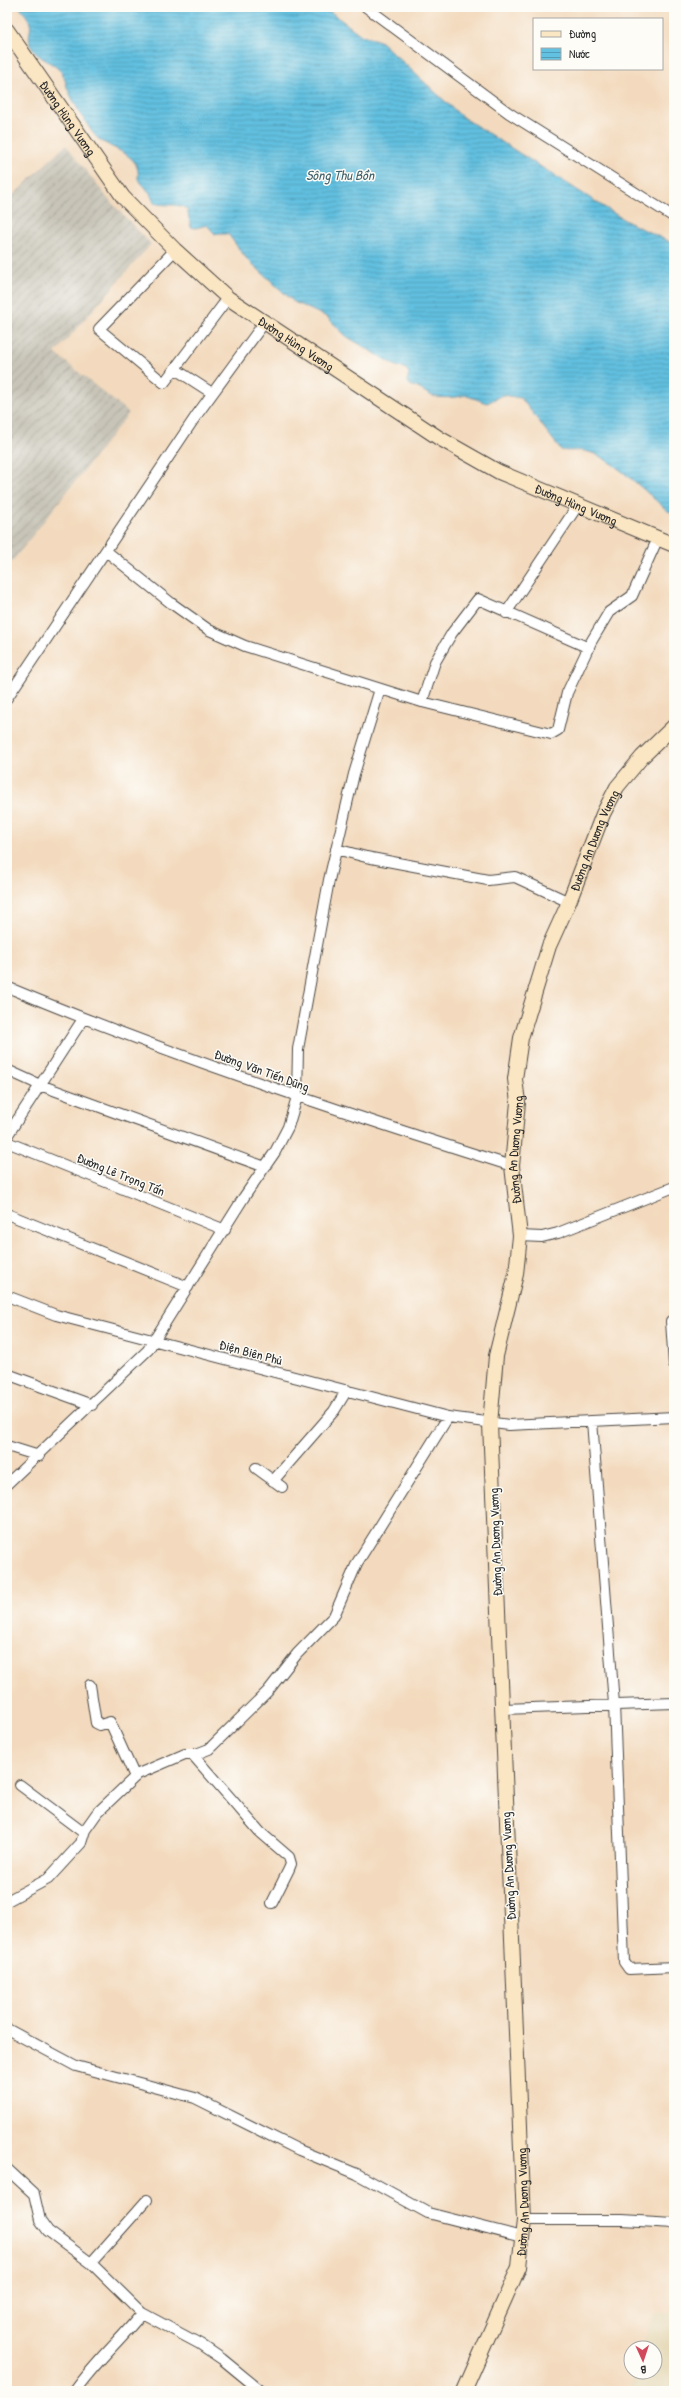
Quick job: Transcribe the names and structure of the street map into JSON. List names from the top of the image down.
{
  "streets": {
    "main road": ["Đường Hùng Vương", "Đường An Dương Vương"],
    "street": ["Đường Văn Tiến Dũng", "Đường Lê Trọng Tấn", "Điện Biên Phủ"]
  },
  "crossings": [
    ["Đường An Dương Vương", "Đường Văn Tiến Dũng"],
    ["Đường An Dương Vương", "Điện Biên Phủ"]
  ],
  "water": ["Sông Thu Bồn"],
  "legend": ["Đường", "Nước"],
  "north": "bottom"
}
